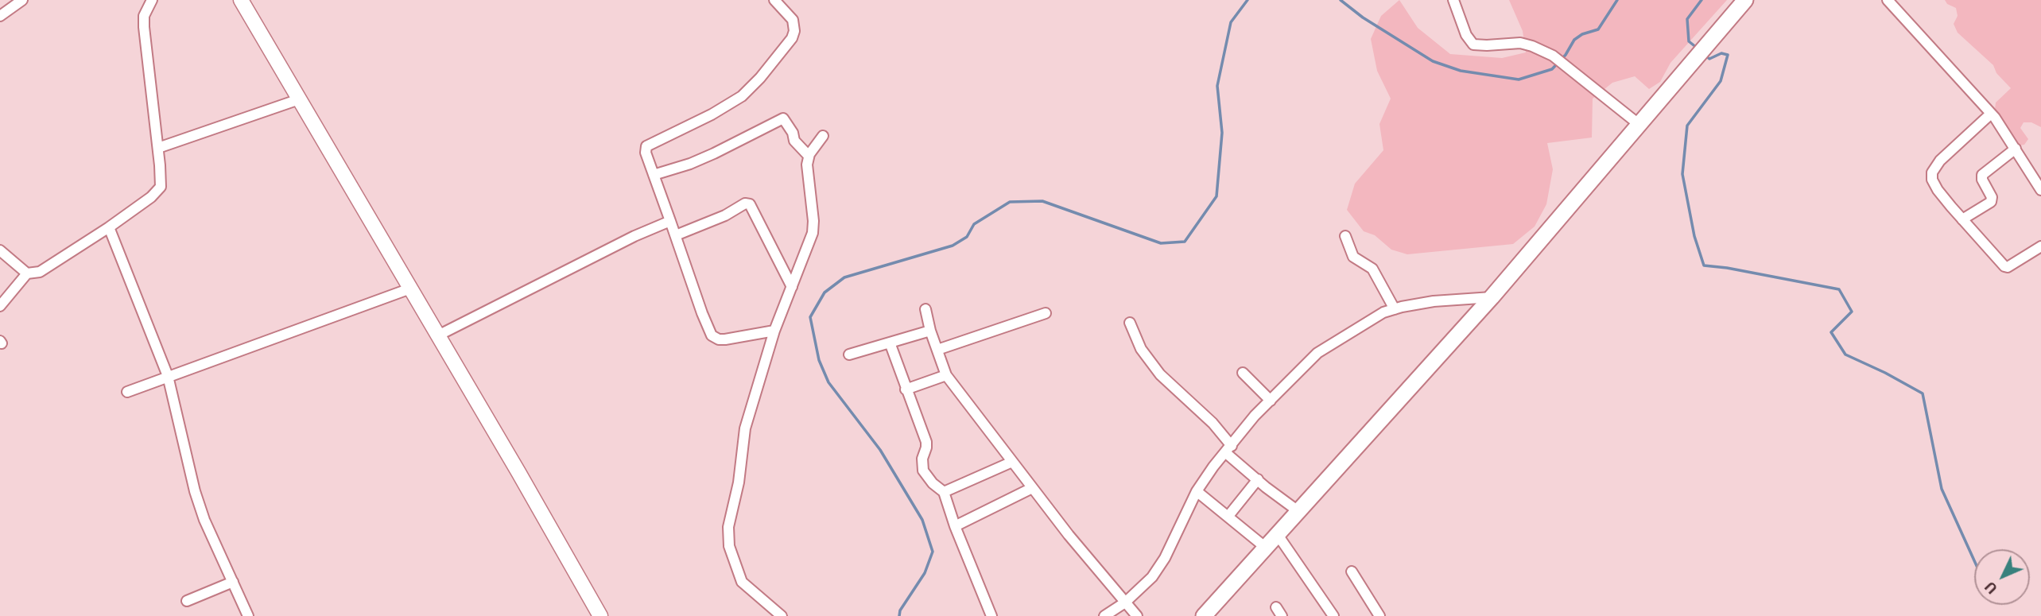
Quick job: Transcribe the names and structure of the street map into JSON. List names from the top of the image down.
{
  "north": "bottom left"
}
